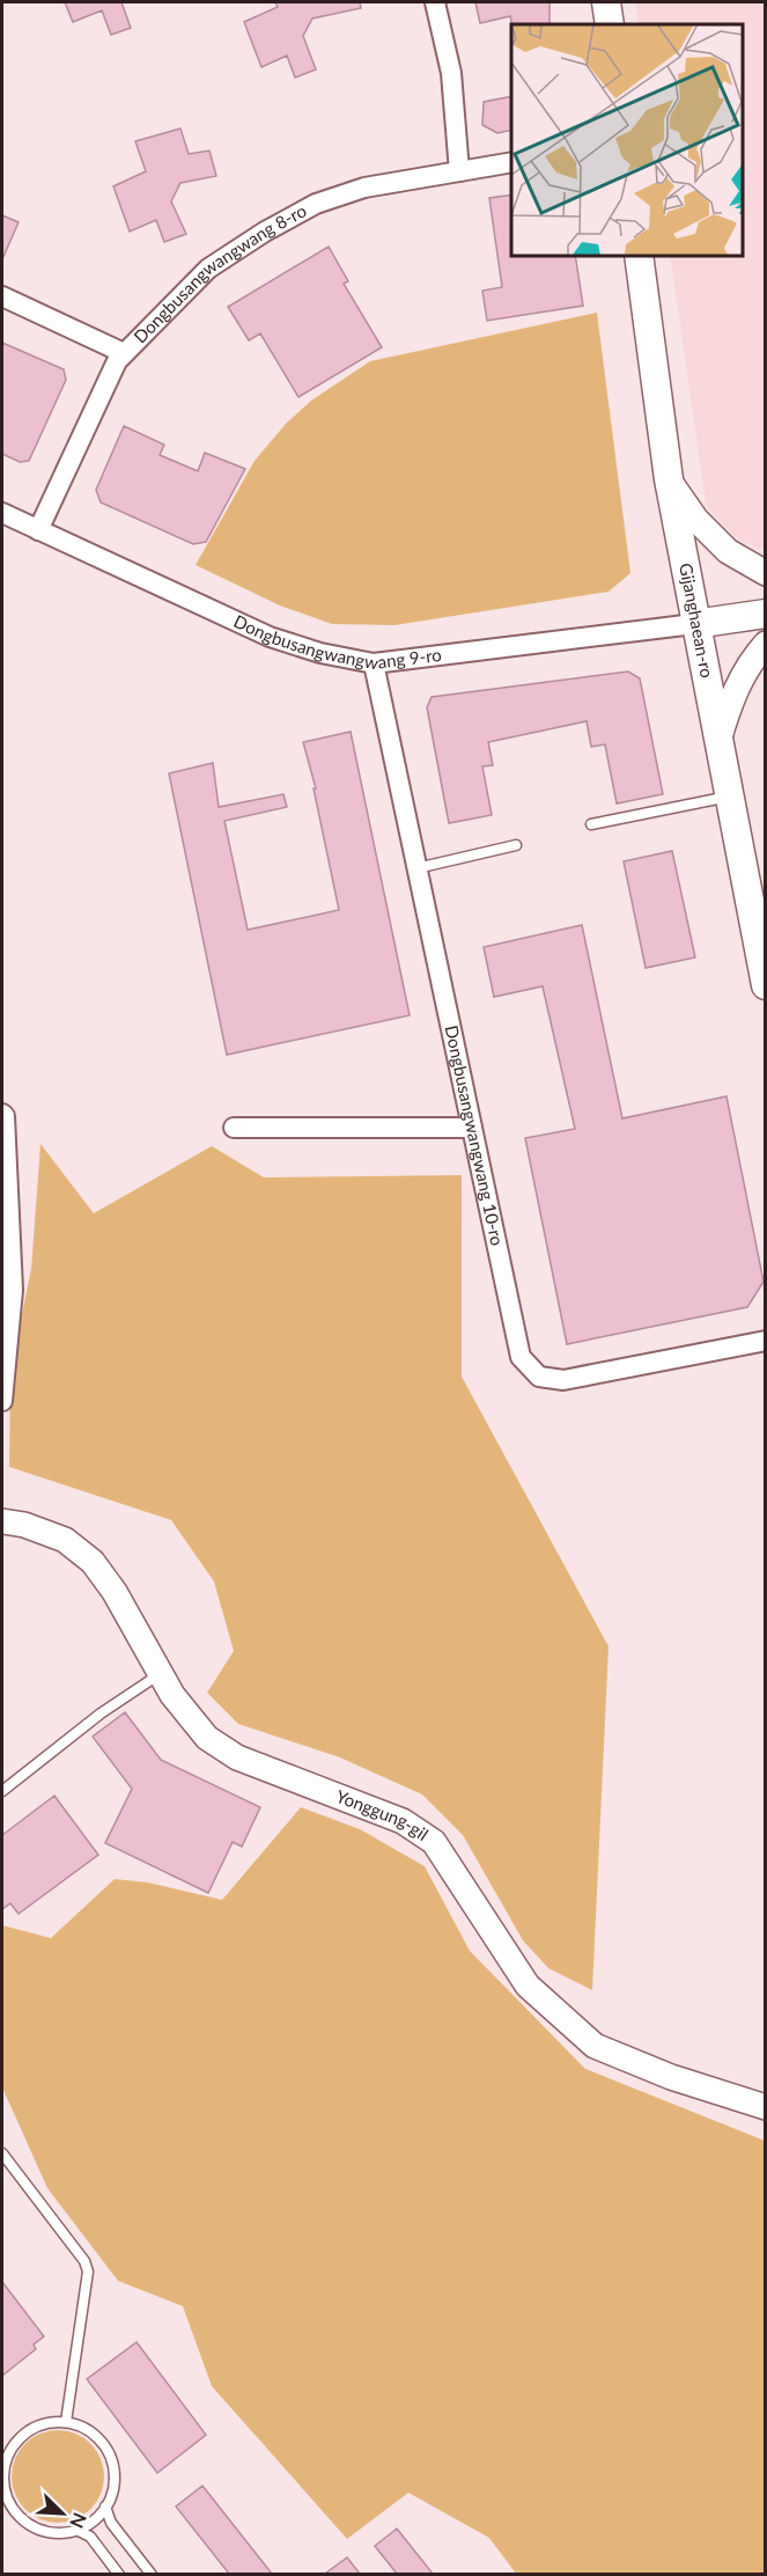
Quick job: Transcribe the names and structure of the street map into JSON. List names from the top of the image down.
{
  "streets": {
    "main road": ["Gijanghaean-ro"],
    "street": [
      "Dongbusangwangwang 8-ro",
      "Dongbusangwangwang 9-ro",
      "Dongbusangwangwang 10-ro",
      "Yonggung-gil"
    ]
  },
  "crossings": [
    ["Dongbusangwangwang 8-ro", "Dongbusangwangwang 9-ro"],
    ["Gijanghaean-ro", "Dongbusangwangwang 9-ro"],
    ["Dongbusangwangwang 9-ro", "Dongbusangwangwang 10-ro"]
  ],
  "north": "bottom right"
}
